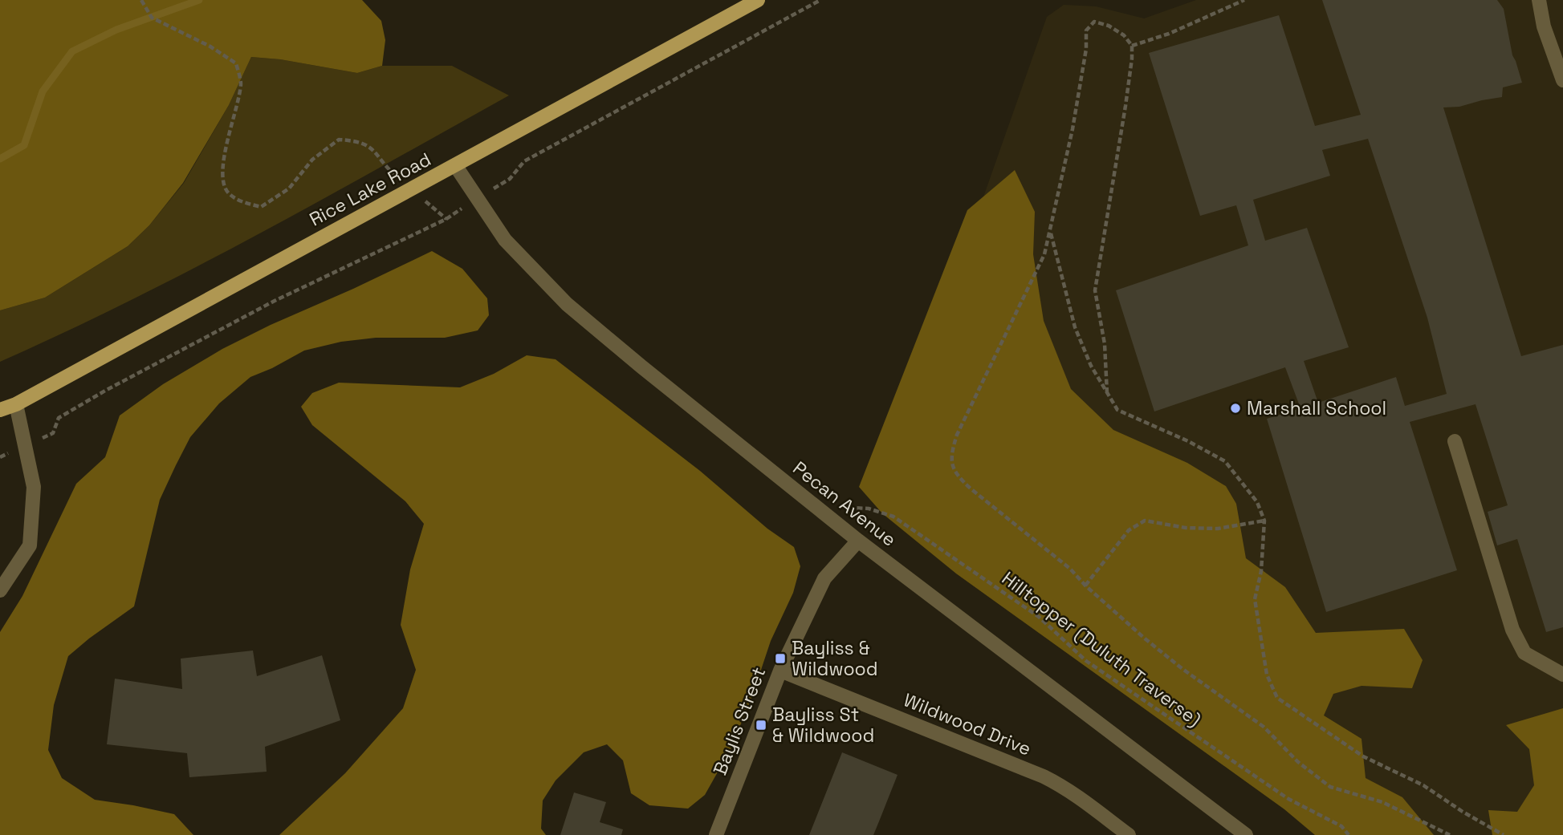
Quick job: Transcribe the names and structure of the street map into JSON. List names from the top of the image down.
{
  "streets": {
    "main road": ["Rice Lake Road"],
    "street": ["Pecan Avenue", "Baylis Street", "Wildwood Drive"],
    "path": ["Hilltopper (Duluth Traverse)"]
  },
  "crossings": [
    ["Rice Lake Road", "Pecan Avenue"],
    ["Pecan Avenue", "Hilltopper (Duluth Traverse)"],
    ["Pecan Avenue", "Baylis Street"],
    ["Baylis Street", "Wildwood Drive"]
  ],
  "places": {
    "other": ["Marshall School"],
    "transit": ["Bayliss & Wildwood", "Bayliss St & Wildwood"]
  }
}
